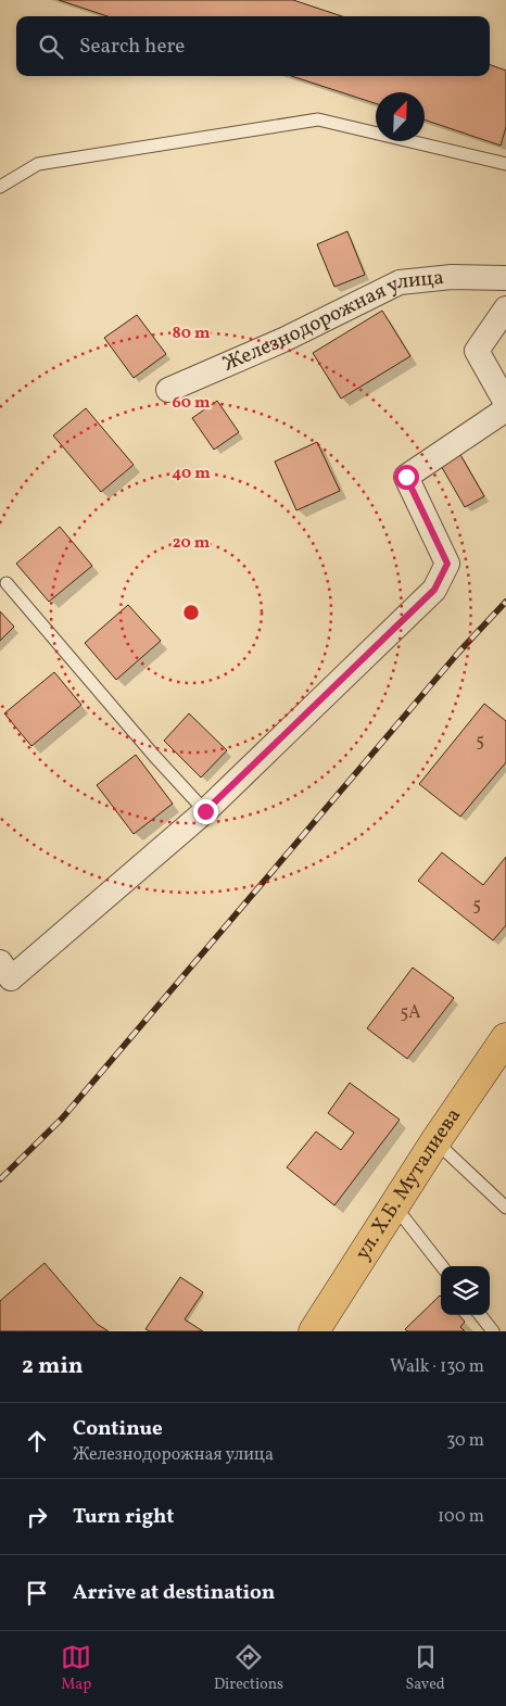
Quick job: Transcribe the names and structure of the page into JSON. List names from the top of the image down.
{
  "streets": {
    "main road": ["ул. Х.Б. Муталиева"],
    "street": ["Железнодорожная улица"]
  },
  "house_numbers": ["5", "5", "5А"],
  "north": "top right",
  "page": {
    "search": "Search here",
    "heading": ["2 min", "Walk · 130 m"],
    "list": [
      ["Continue", "Железнодорожная улица", "30 m"],
      ["Turn right", "100 m"],
      "Arrive at destination"
    ],
    "nav": ["Map", "Directions", "Saved"]
  },
  "rings": [
    "80 m",
    "60 m",
    "40 m",
    "20 m"
  ]
}
